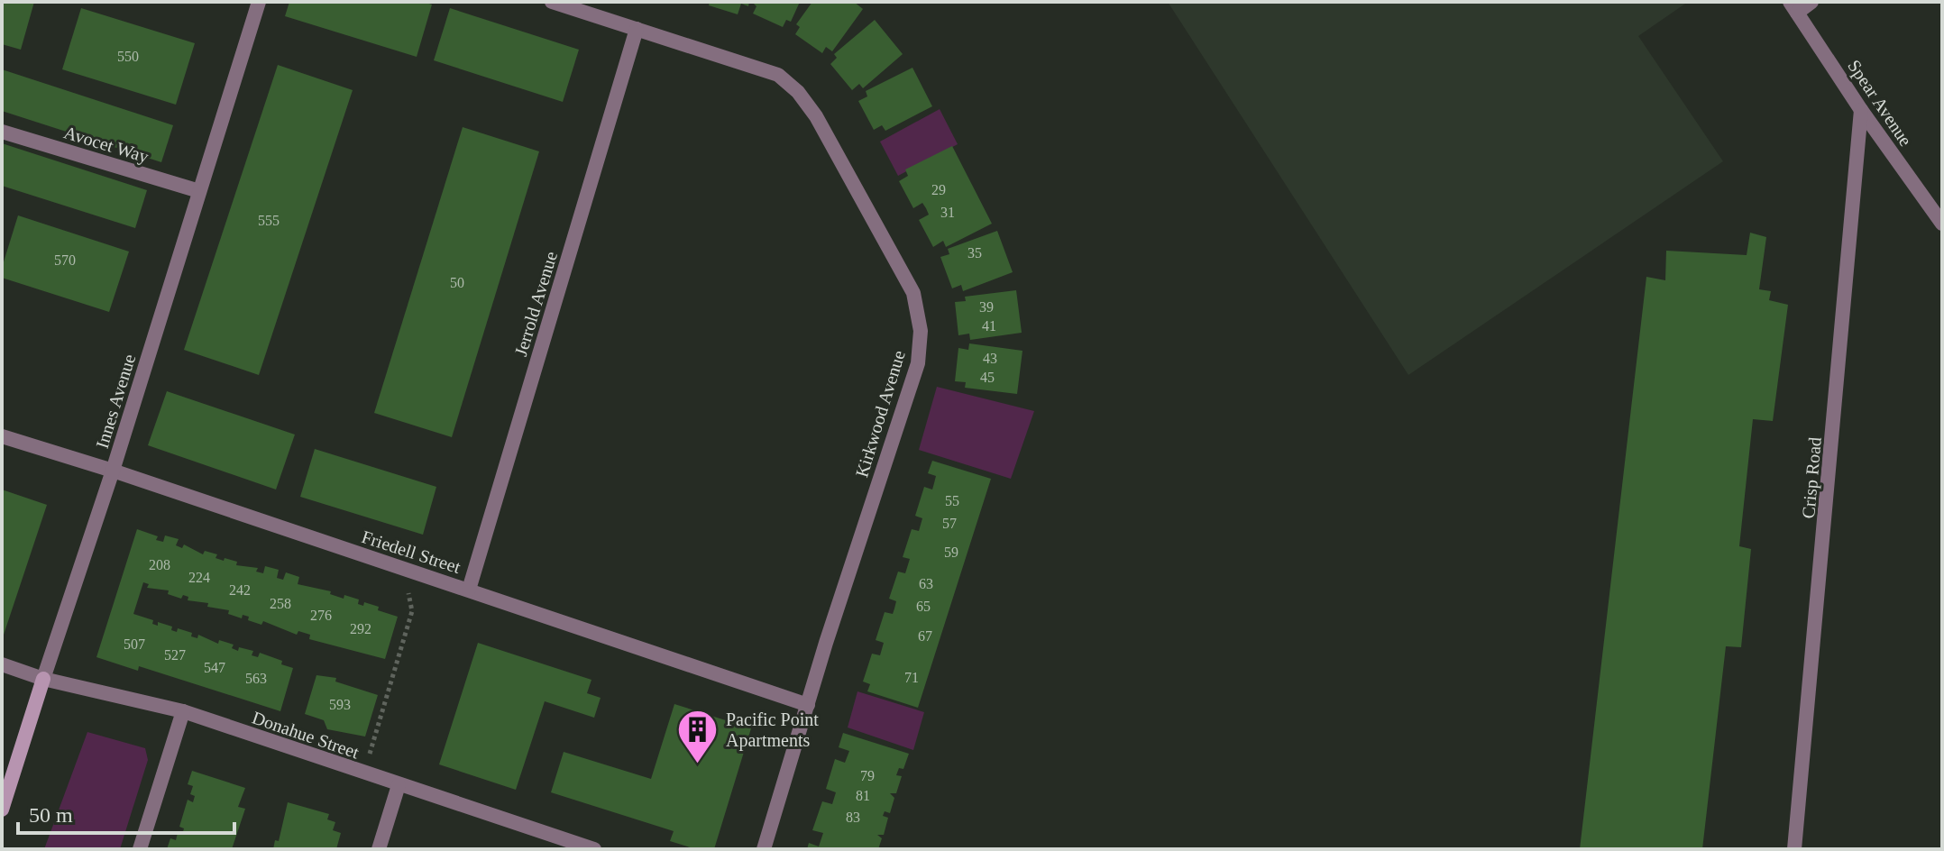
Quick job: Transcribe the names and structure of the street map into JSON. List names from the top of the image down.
{
  "streets": {
    "main road": ["Innes Avenue"],
    "street": [
      "Spear Avenue",
      "Avocet Way",
      "Jerrold Avenue",
      "Kirkwood Avenue",
      "Crisp Road",
      "Friedell Street",
      "Donahue Street"
    ]
  },
  "crossings": [
    ["Spear Avenue", "Crisp Road"],
    ["Avocet Way", "Innes Avenue"],
    ["Jerrold Avenue", "Kirkwood Avenue"],
    ["Jerrold Avenue", "Friedell Street"],
    ["Innes Avenue", "Friedell Street"],
    ["Innes Avenue", "Donahue Street"],
    ["Kirkwood Avenue", "Friedell Street"]
  ],
  "places": {
    "building": ["Pacific Point Apartments"]
  },
  "house_numbers": [
    "550",
    "29",
    "31",
    "555",
    "35",
    "570",
    "50",
    "39",
    "41",
    "43",
    "45",
    "55",
    "57",
    "59",
    "208",
    "224",
    "63",
    "242",
    "258",
    "65",
    "276",
    "292",
    "67",
    "507",
    "527",
    "547",
    "71",
    "563",
    "593",
    "79",
    "81",
    "83"
  ],
  "scale_bar": "50 m"
}
